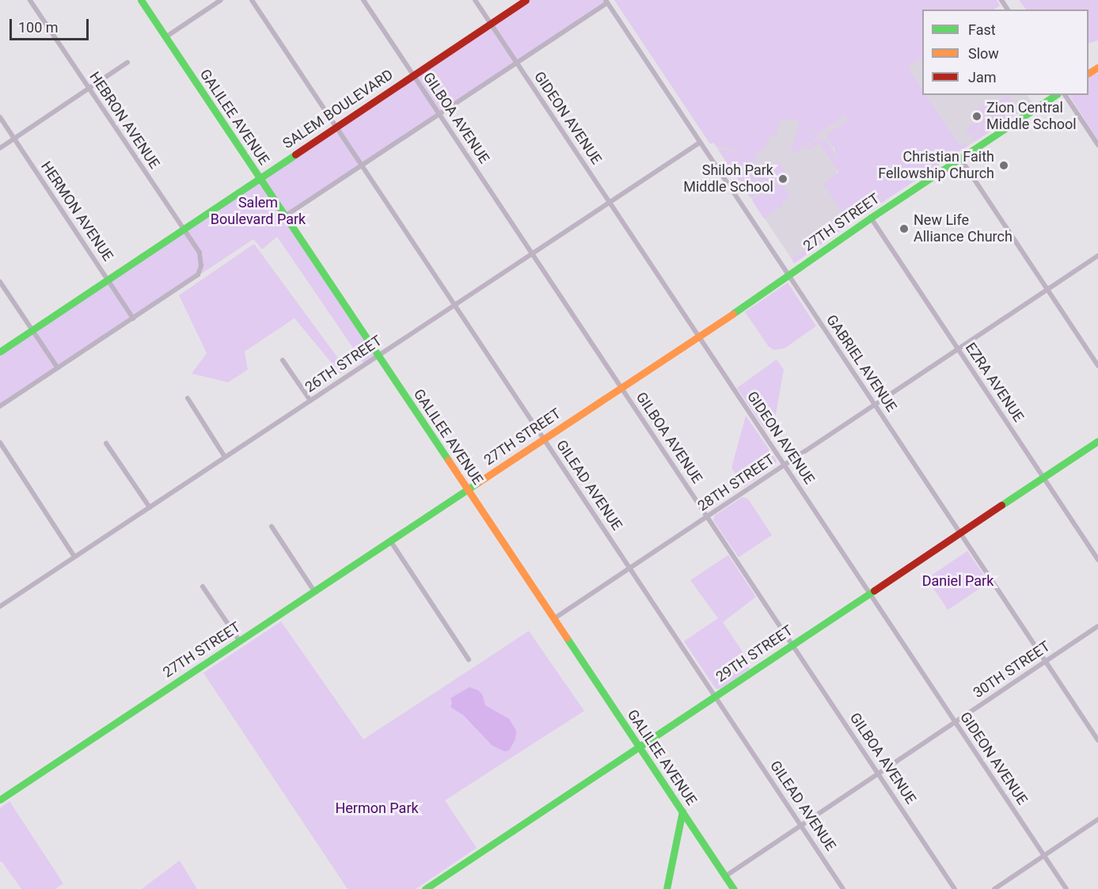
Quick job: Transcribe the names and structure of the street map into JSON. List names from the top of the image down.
{
  "streets": {
    "street": [
      "SALEM BOULEVARD",
      "GALILEE AVENUE",
      "GILBOA AVENUE",
      "GIDEON AVENUE",
      "HEBRON AVENUE",
      "HERMON AVENUE",
      "27TH STREET",
      "GABRIEL AVENUE",
      "26TH STREET",
      "EZRA AVENUE",
      "28TH STREET",
      "GILEAD AVENUE",
      "29TH STREET",
      "30TH STREET"
    ]
  },
  "crossings": [
    ["SALEM BOULEVARD", "GALILEE AVENUE"],
    ["SALEM BOULEVARD", "GILBOA AVENUE"],
    ["SALEM BOULEVARD", "GIDEON AVENUE"],
    ["SALEM BOULEVARD", "HEBRON AVENUE"],
    ["SALEM BOULEVARD", "HERMON AVENUE"],
    ["SALEM BOULEVARD", "GILEAD AVENUE"],
    ["GALILEE AVENUE", "27TH STREET"],
    ["GALILEE AVENUE", "26TH STREET"],
    ["GALILEE AVENUE", "28TH STREET"],
    ["GALILEE AVENUE", "29TH STREET"],
    ["GALILEE AVENUE", "30TH STREET"],
    ["GILBOA AVENUE", "27TH STREET"],
    ["GILBOA AVENUE", "26TH STREET"],
    ["GILBOA AVENUE", "28TH STREET"],
    ["GILBOA AVENUE", "29TH STREET"],
    ["GILBOA AVENUE", "30TH STREET"],
    ["GIDEON AVENUE", "27TH STREET"],
    ["GIDEON AVENUE", "26TH STREET"],
    ["GIDEON AVENUE", "28TH STREET"],
    ["GIDEON AVENUE", "29TH STREET"],
    ["GIDEON AVENUE", "30TH STREET"],
    ["HEBRON AVENUE", "HERMON AVENUE"],
    ["27TH STREET", "GABRIEL AVENUE"],
    ["27TH STREET", "EZRA AVENUE"],
    ["27TH STREET", "GILEAD AVENUE"],
    ["GABRIEL AVENUE", "26TH STREET"],
    ["GABRIEL AVENUE", "28TH STREET"],
    ["GABRIEL AVENUE", "29TH STREET"],
    ["GABRIEL AVENUE", "30TH STREET"],
    ["26TH STREET", "GILEAD AVENUE"],
    ["EZRA AVENUE", "28TH STREET"],
    ["EZRA AVENUE", "29TH STREET"],
    ["28TH STREET", "GILEAD AVENUE"],
    ["GILEAD AVENUE", "29TH STREET"],
    ["GILEAD AVENUE", "30TH STREET"]
  ],
  "parks": ["Salem Boulevard Park", "Daniel Park", "Hermon Park"],
  "places": [
    "Zion Central Middle School",
    "Christian Faith Fellowship Church",
    "Shiloh Park Middle School",
    "New Life Alliance Church"
  ],
  "legend": ["Fast", "Slow", "Jam"],
  "scale_bar": "100 m"
}
